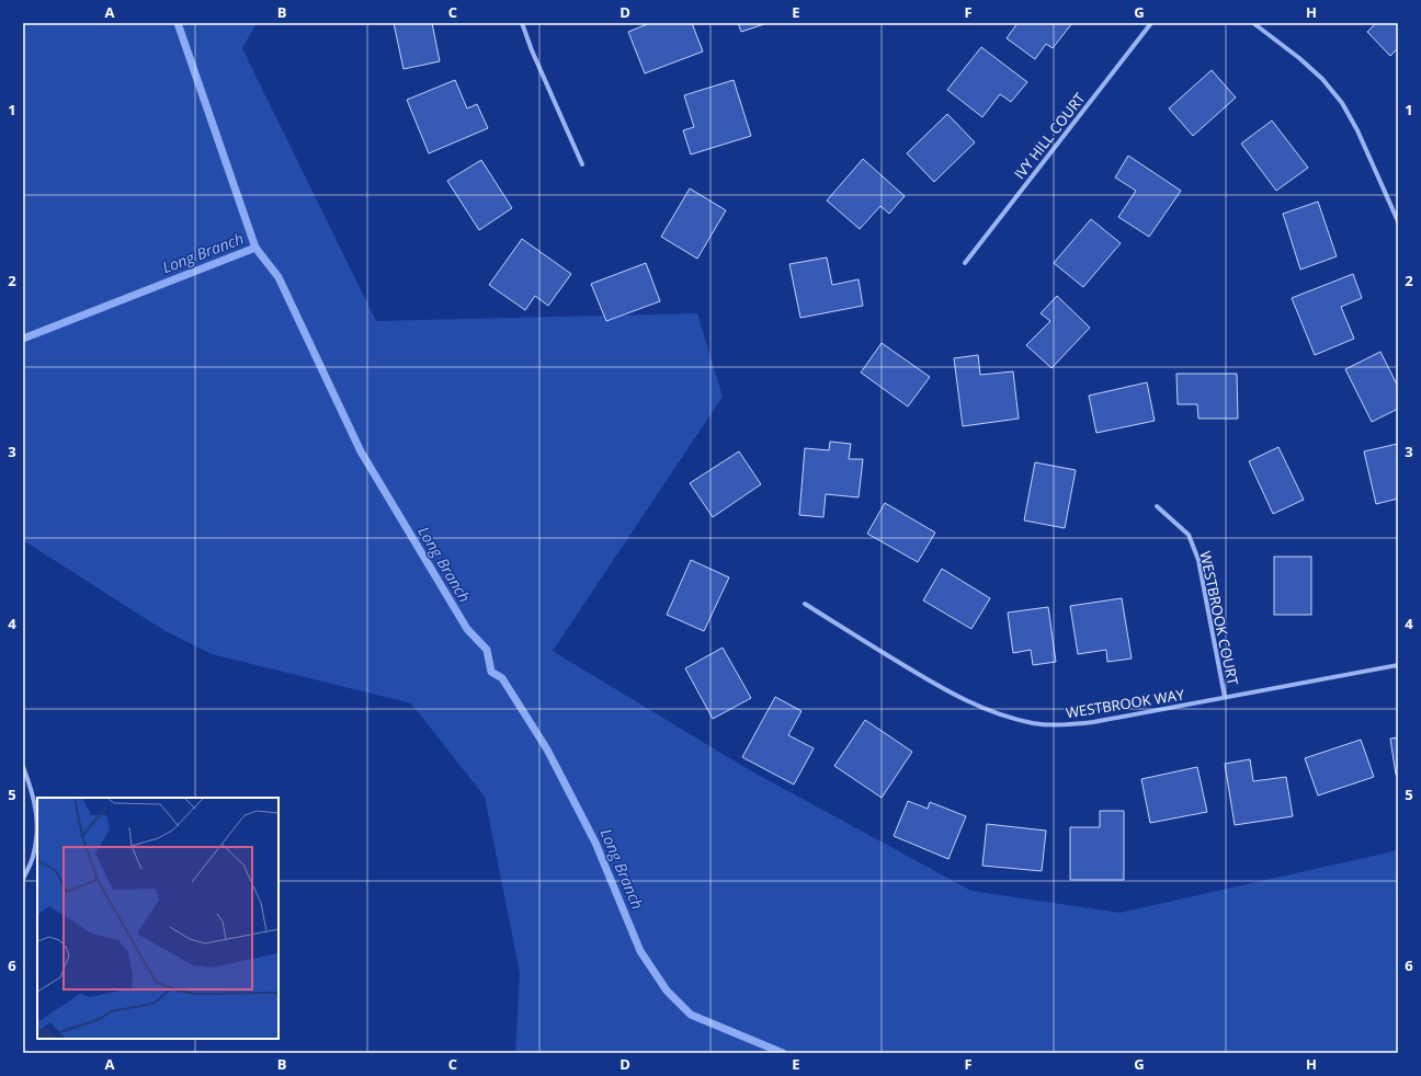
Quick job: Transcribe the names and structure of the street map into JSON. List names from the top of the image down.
{
  "streets": {
    "street": ["IVY HILL COURT", "WESTBROOK COURT", "WESTBROOK WAY"]
  },
  "crossings": [
    ["WESTBROOK COURT", "WESTBROOK WAY"]
  ],
  "water": ["Long Branch"],
  "grid": {
    "columns": [
      "A",
      "B",
      "C",
      "D",
      "E",
      "F",
      "G",
      "H"
    ],
    "rows": [
      "1",
      "2",
      "3",
      "4",
      "5",
      "6"
    ]
  }
}
